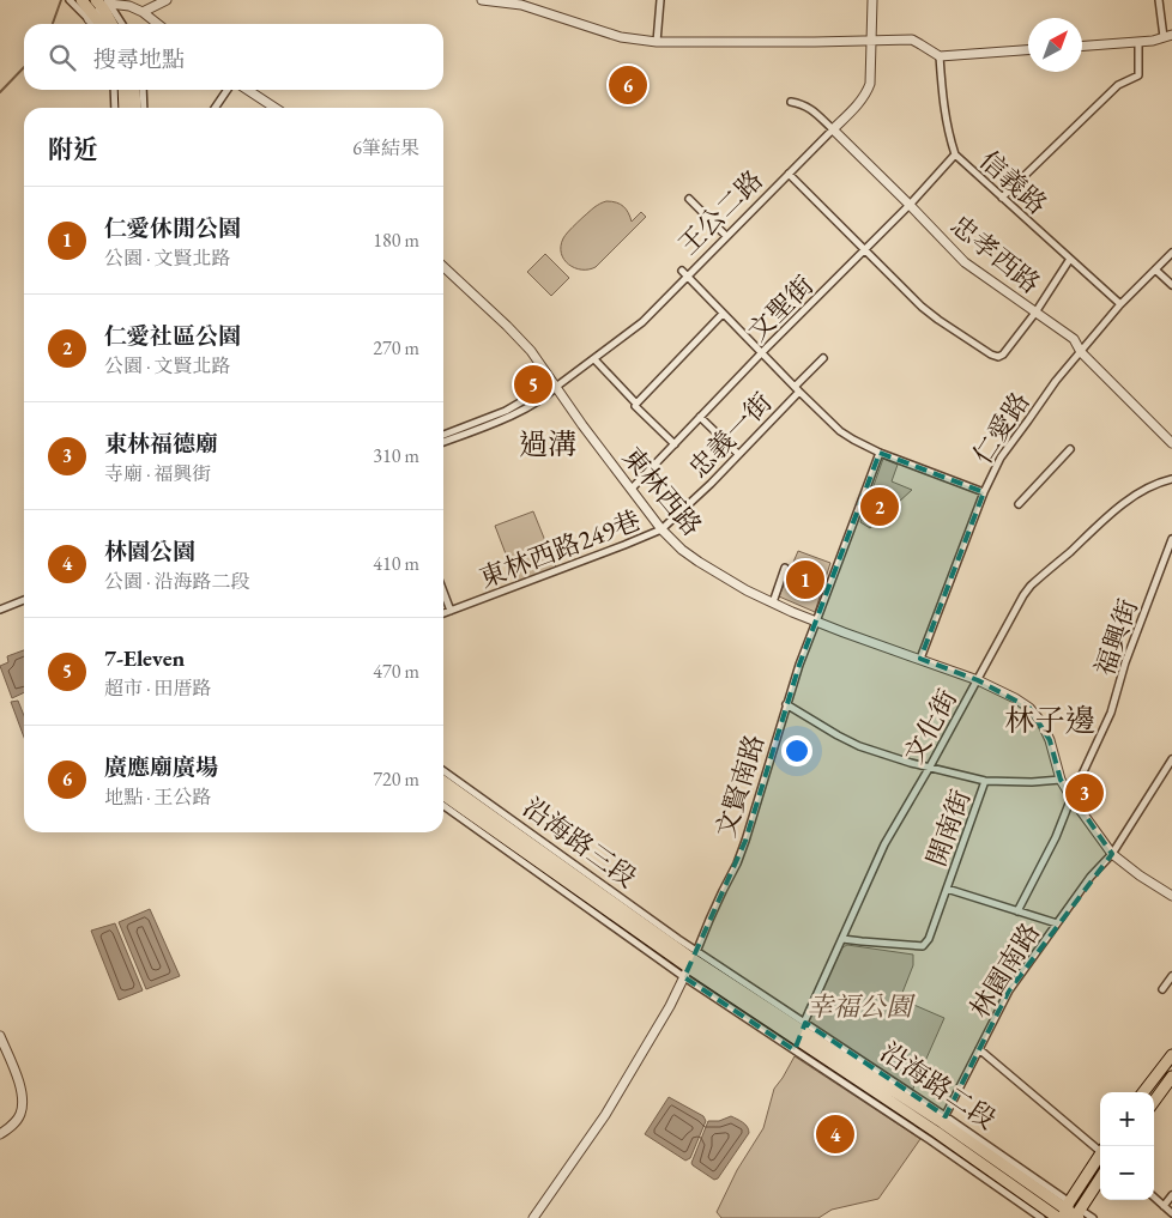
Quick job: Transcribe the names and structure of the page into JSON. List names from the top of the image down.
{
  "streets": {
    "main road": ["沿海路三段", "沿海路二段"],
    "street": [
      "信義路",
      "王公二路",
      "忠孝西路",
      "文聖街",
      "仁愛路",
      "忠義一街",
      "東林西路",
      "東林西路249巷",
      "福興街",
      "文化街",
      "文賢南路",
      "開南街",
      "林園南路"
    ]
  },
  "crossings": [
    ["信義路", "文聖街"],
    ["信義路", "仁愛路"],
    ["王公二路", "忠孝西路"],
    ["王公二路", "東林西路"],
    ["忠孝西路", "文聖街"],
    ["忠孝西路", "仁愛路"],
    ["文聖街", "東林西路"],
    ["仁愛路", "東林西路"],
    ["忠義一街", "東林西路"],
    ["忠義一街", "東林西路249巷"],
    ["東林西路", "東林西路249巷"],
    ["東林西路", "福興街"],
    ["東林西路", "文化街"],
    ["東林西路", "文賢南路"],
    ["東林西路", "林園南路"],
    ["福興街", "開南街"],
    ["文化街", "開南街"],
    ["文化街", "沿海路二段"],
    ["文賢南路", "沿海路三段"],
    ["文賢南路", "沿海路二段"],
    ["開南街", "林園南路"],
    ["沿海路三段", "沿海路二段"],
    ["林園南路", "沿海路二段"]
  ],
  "districts": ["過溝", "林子邊"],
  "parks": ["幸福公園"],
  "north": "top right",
  "page": {
    "search": "搜尋地點",
    "pins": [
      "6",
      "5",
      "2",
      "1",
      "3",
      "4"
    ],
    "heading": ["附近", "6筆結果"],
    "list": [
      {
        "mark": "1",
        "name": "仁愛休閒公園",
        "note": "公園 · 文賢北路",
        "value": "180 m"
      },
      {
        "mark": "2",
        "name": "仁愛社區公園",
        "note": "公園 · 文賢北路",
        "value": "270 m"
      },
      {
        "mark": "3",
        "name": "東林福德廟",
        "note": "寺廟 · 福興街",
        "value": "310 m"
      },
      {
        "mark": "4",
        "name": "林園公園",
        "note": "公園 · 沿海路二段",
        "value": "410 m"
      },
      {
        "mark": "5",
        "name": "7-Eleven",
        "note": "超市 · 田厝路",
        "value": "470 m"
      },
      {
        "mark": "6",
        "name": "廣應廟廣場",
        "note": "地點 · 王公路",
        "value": "720 m"
      }
    ],
    "map_buttons": ["+", "−"]
  }
}
